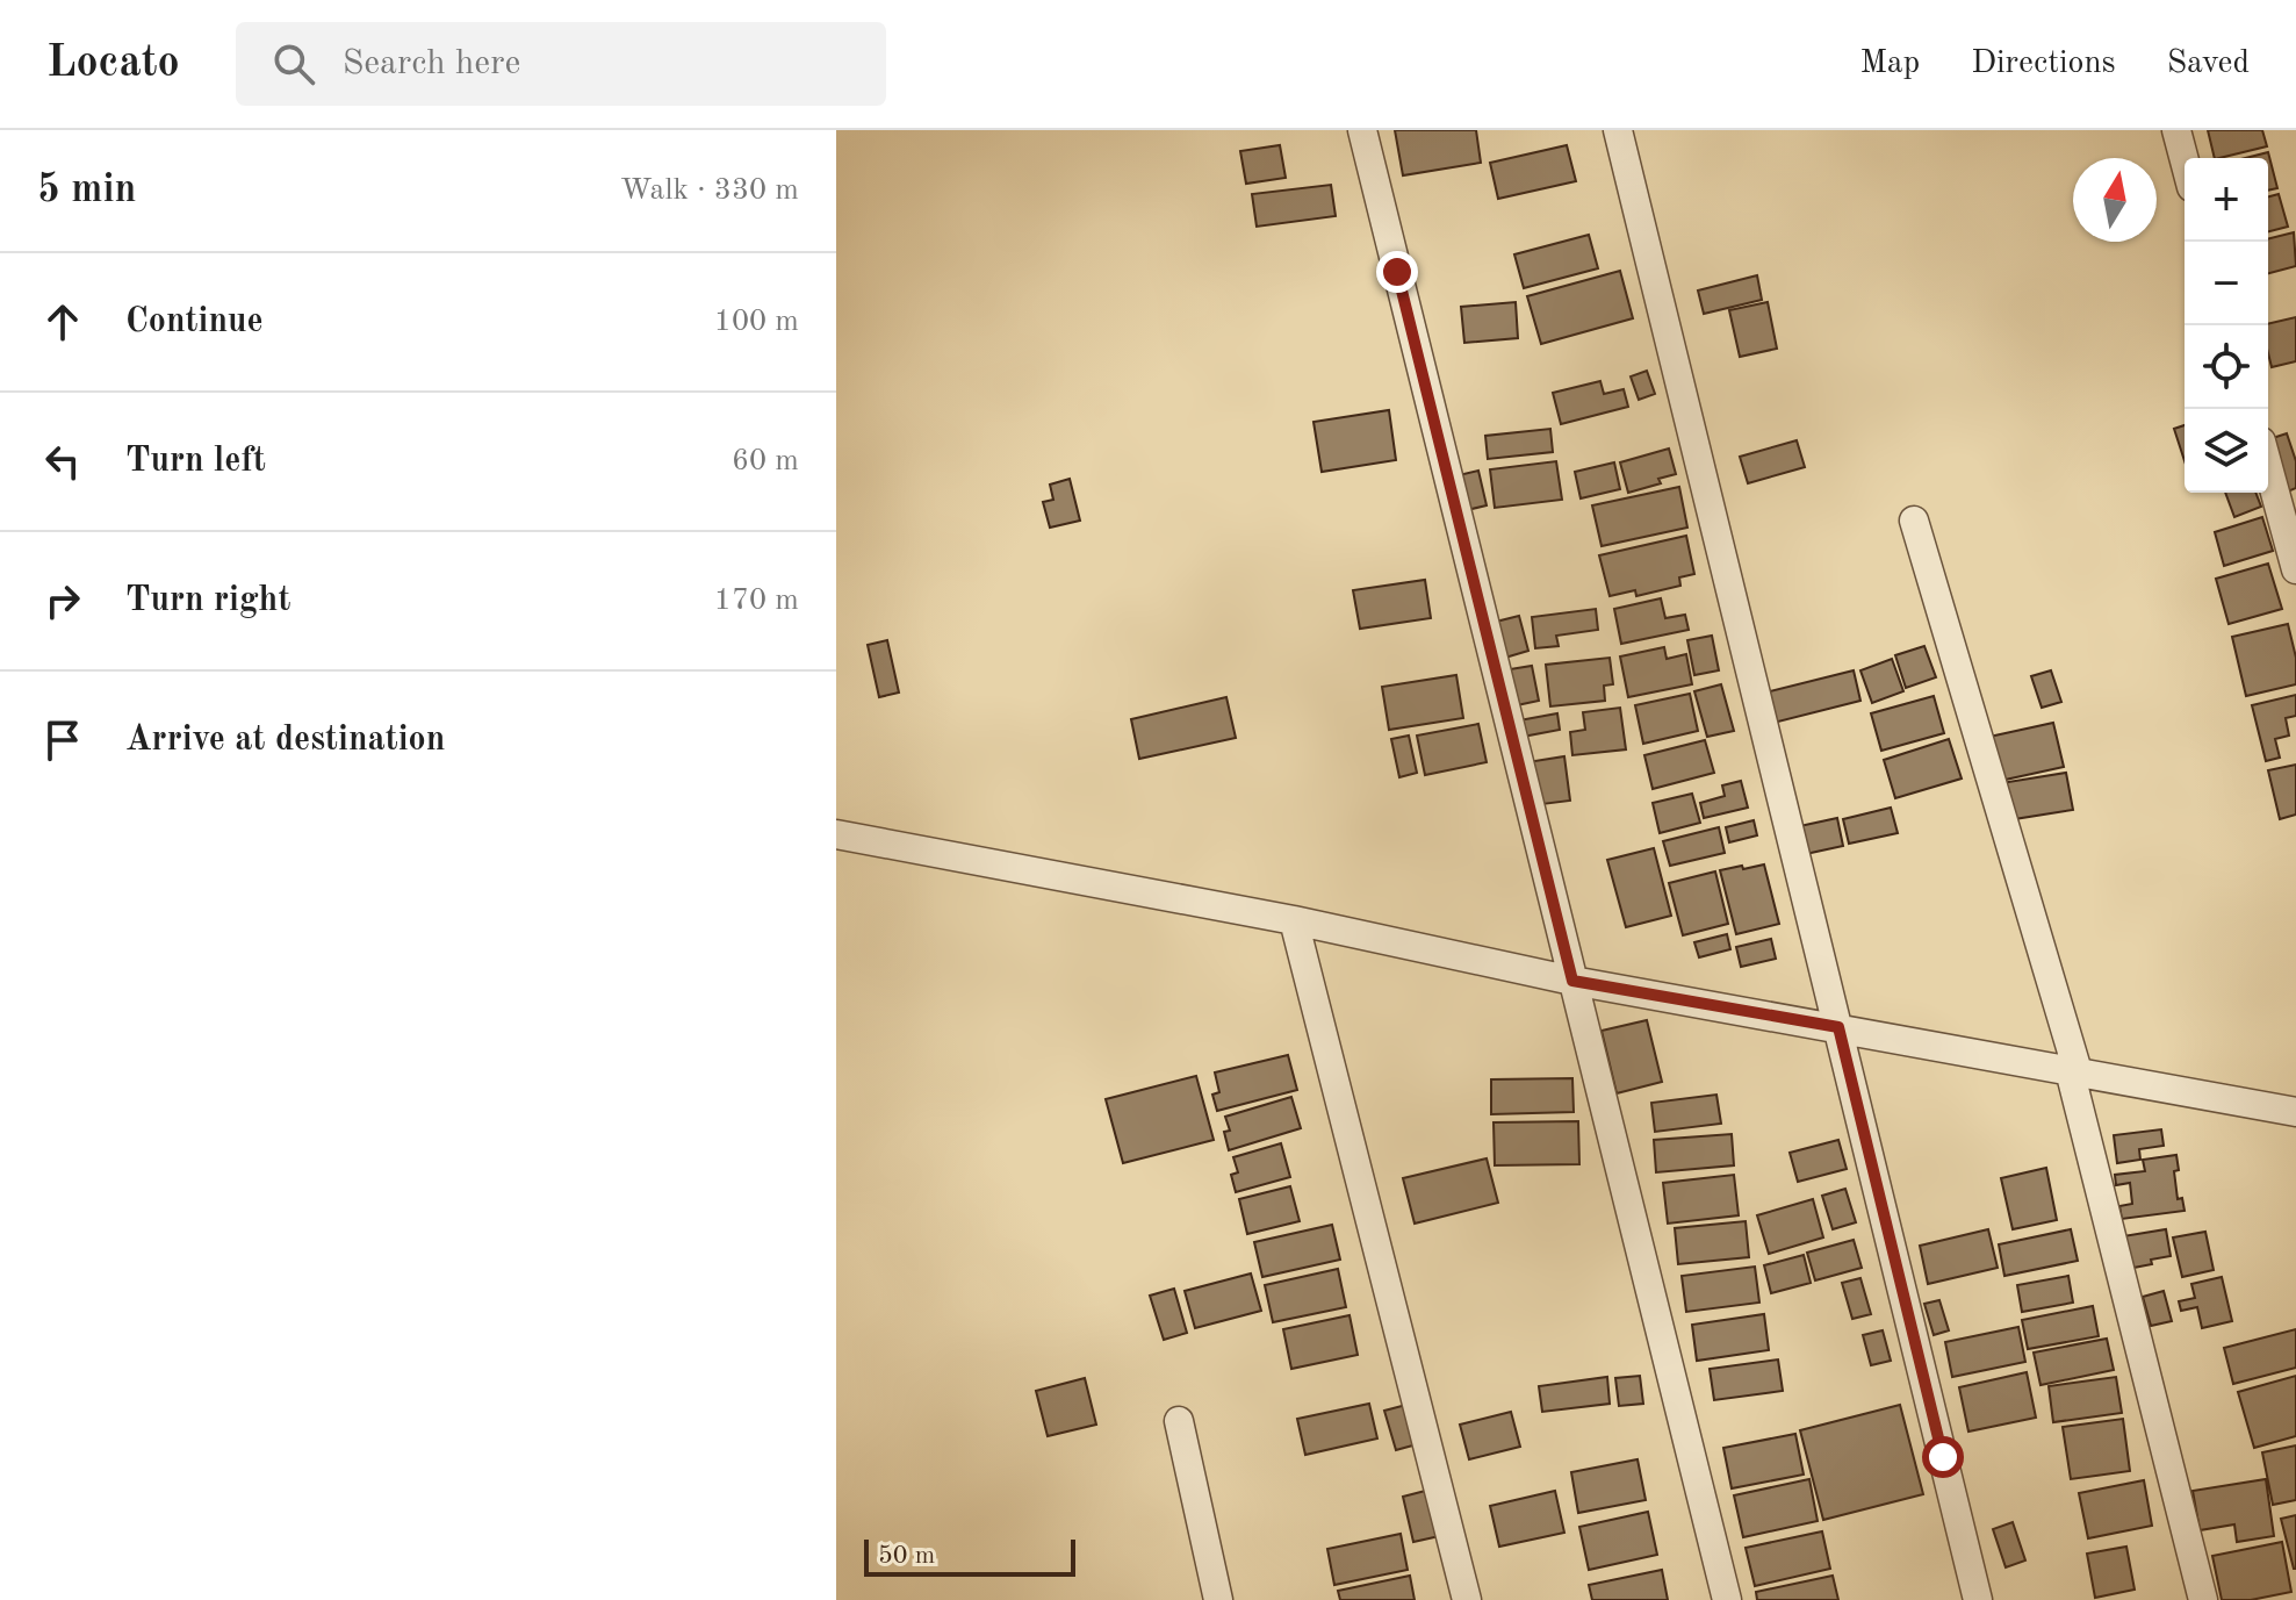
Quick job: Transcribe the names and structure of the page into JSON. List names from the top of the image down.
{
  "scale_bar": "50 m",
  "north": "top",
  "page": {
    "header": "Locato",
    "search": "Search here",
    "nav": ["Map", "Directions", "Saved"],
    "heading": ["5 min", "Walk · 330 m"],
    "map_buttons": ["+", "−"],
    "list": [
      ["Continue", "100 m"],
      ["Turn left", "60 m"],
      ["Turn right", "170 m"],
      "Arrive at destination"
    ],
    "scale": "50 m"
  }
}
